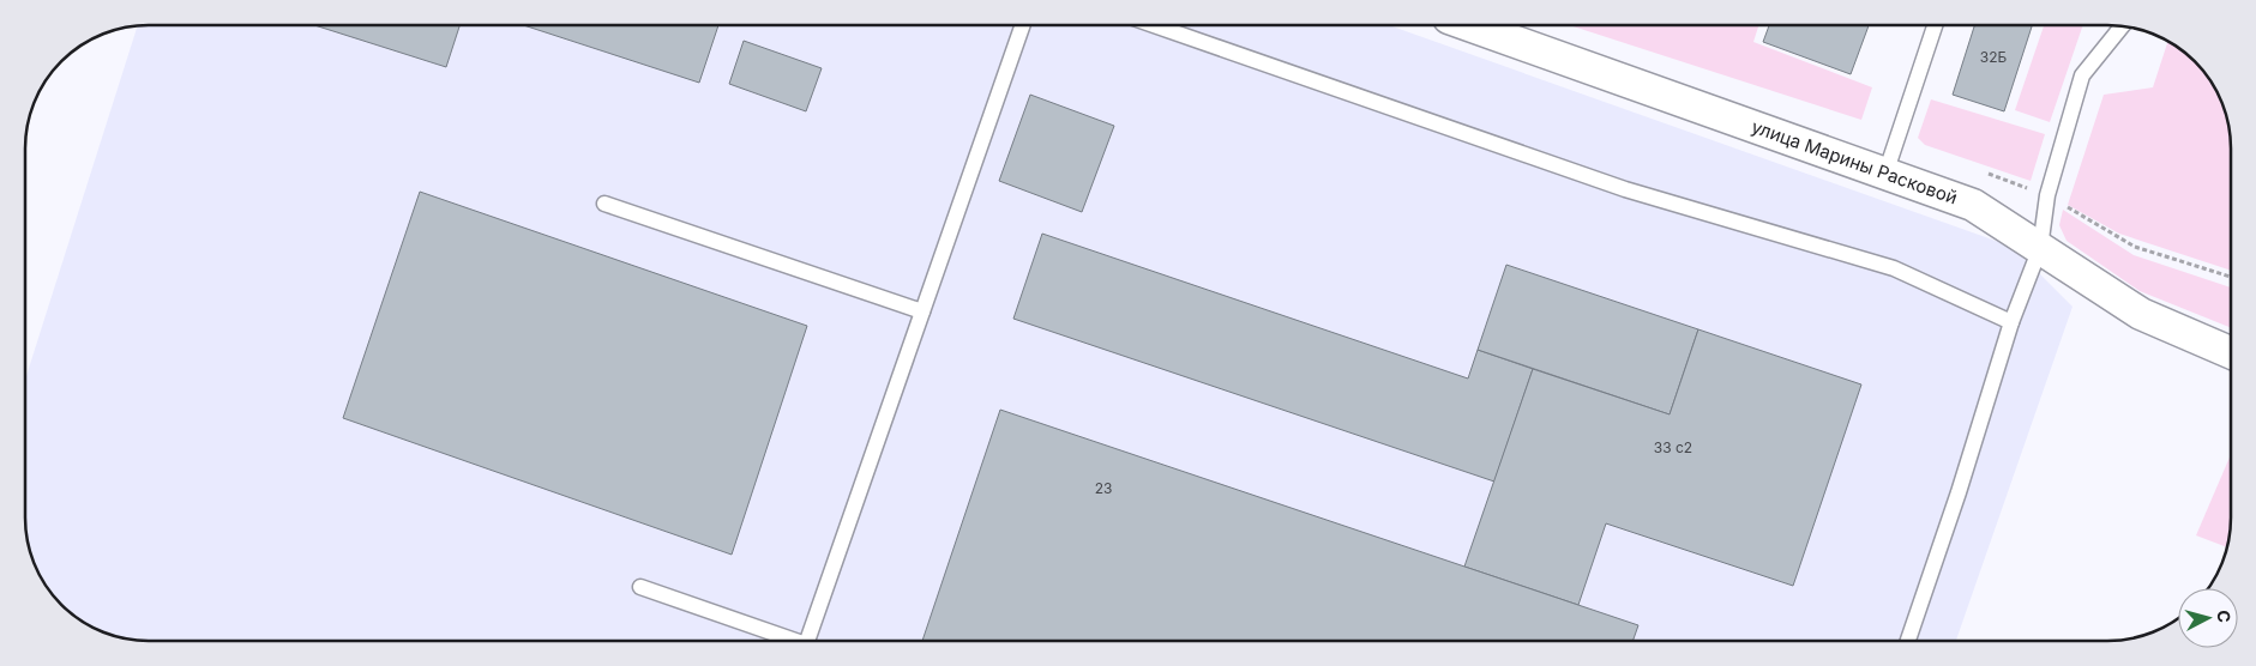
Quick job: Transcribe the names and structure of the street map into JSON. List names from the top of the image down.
{
  "streets": {
    "street": ["улица Марины Расковой"]
  },
  "house_numbers": ["32Б", "33 с2", "23"],
  "north": "right"
}
